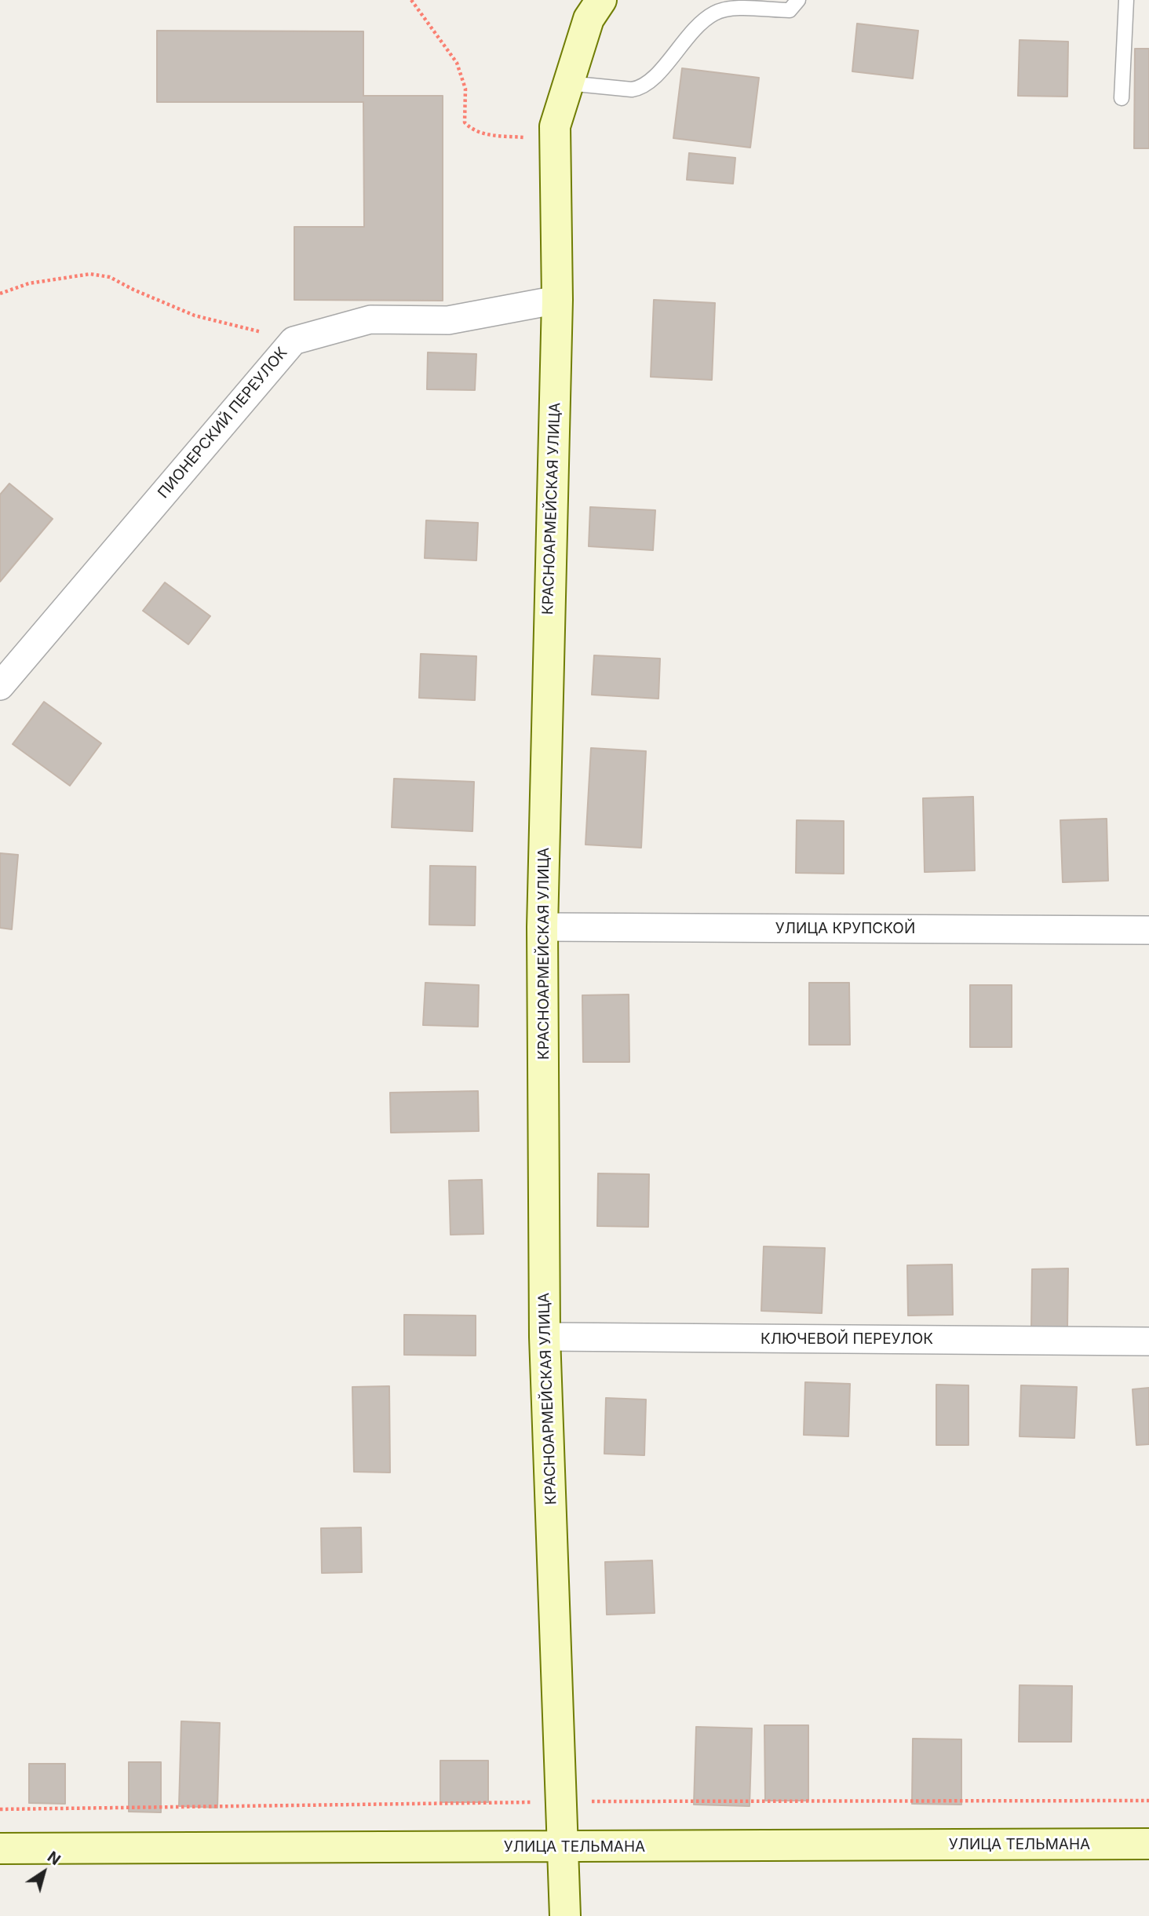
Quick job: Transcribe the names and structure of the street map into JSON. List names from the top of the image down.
{
  "streets": {
    "street": [
      "ПИОНЕРСКИЙ ПЕРЕУЛОК",
      "КРАСНОАРМЕЙСКАЯ УЛИЦА",
      "УЛИЦА КРУПСКОЙ",
      "КЛЮЧЕВОЙ ПЕРЕУЛОК",
      "УЛИЦА ТЕЛЬМАНА"
    ]
  },
  "crossings": [
    ["ПИОНЕРСКИЙ ПЕРЕУЛОК", "КРАСНОАРМЕЙСКАЯ УЛИЦА"],
    ["КРАСНОАРМЕЙСКАЯ УЛИЦА", "УЛИЦА КРУПСКОЙ"],
    ["КРАСНОАРМЕЙСКАЯ УЛИЦА", "КЛЮЧЕВОЙ ПЕРЕУЛОК"],
    ["КРАСНОАРМЕЙСКАЯ УЛИЦА", "УЛИЦА ТЕЛЬМАНА"]
  ],
  "north": "top right"
}
